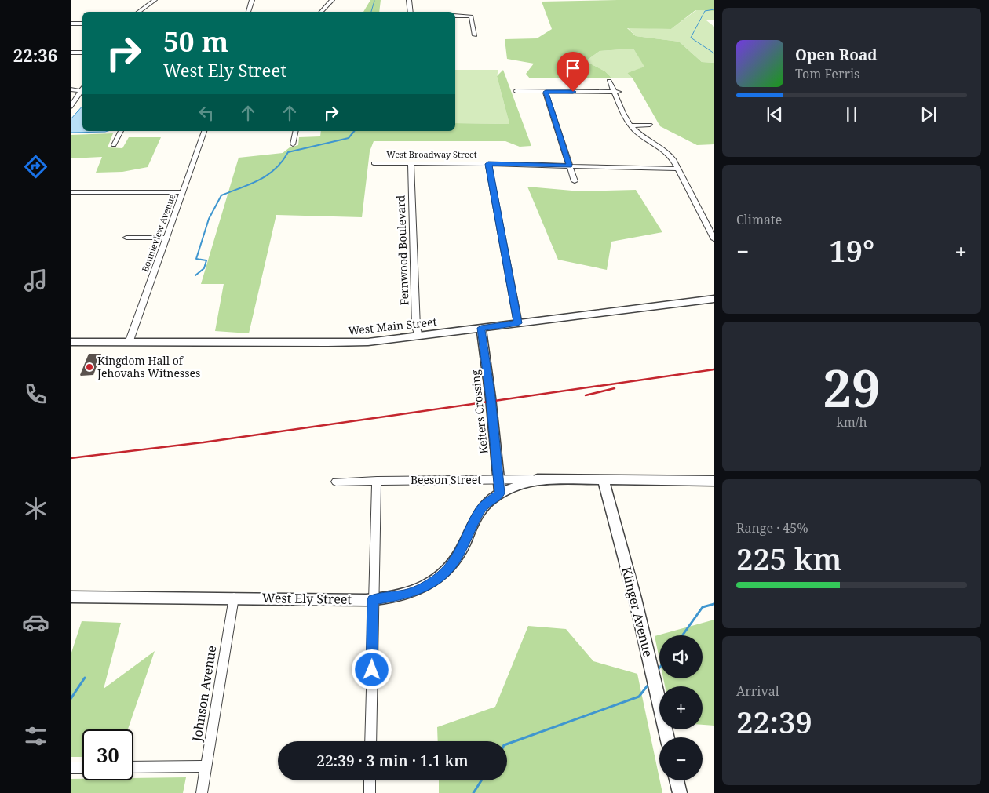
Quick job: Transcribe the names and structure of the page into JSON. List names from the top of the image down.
{
  "streets": {
    "street": [
      "West Broadway Street",
      "Bonnieview Avenue",
      "Fernwood Boulevard",
      "West Main Street",
      "Keiters Crossing",
      "Beeson Street",
      "West Ely Street",
      "Klinger Avenue",
      "Johnson Avenue"
    ]
  },
  "crossings": [
    ["West Broadway Street", "Fernwood Boulevard"],
    ["Bonnieview Avenue", "West Main Street"],
    ["Fernwood Boulevard", "West Main Street"],
    ["West Main Street", "Keiters Crossing"],
    ["Keiters Crossing", "Beeson Street"],
    ["Keiters Crossing", "West Ely Street"],
    ["Beeson Street", "West Ely Street"],
    ["Beeson Street", "Klinger Avenue"],
    ["West Ely Street", "Johnson Avenue"]
  ],
  "places": ["Kingdom Hall of Jehovahs Witnesses"],
  "page": {
    "tabs": "22:36",
    "turn": ["50 m", "West Ely Street"],
    "song": ["Open Road", "Tom Ferris"],
    "tile": [
      "Climate",
      ["29", "km/h"],
      ["Range · 45%", "225 km"],
      ["Arrival", "22:39"]
    ],
    "heat": ["−", "19°", "+"],
    "map_buttons": ["+", "−"],
    "limit": "30",
    "trip": "22:39 · 3 min · 1.1 km"
  }
}
